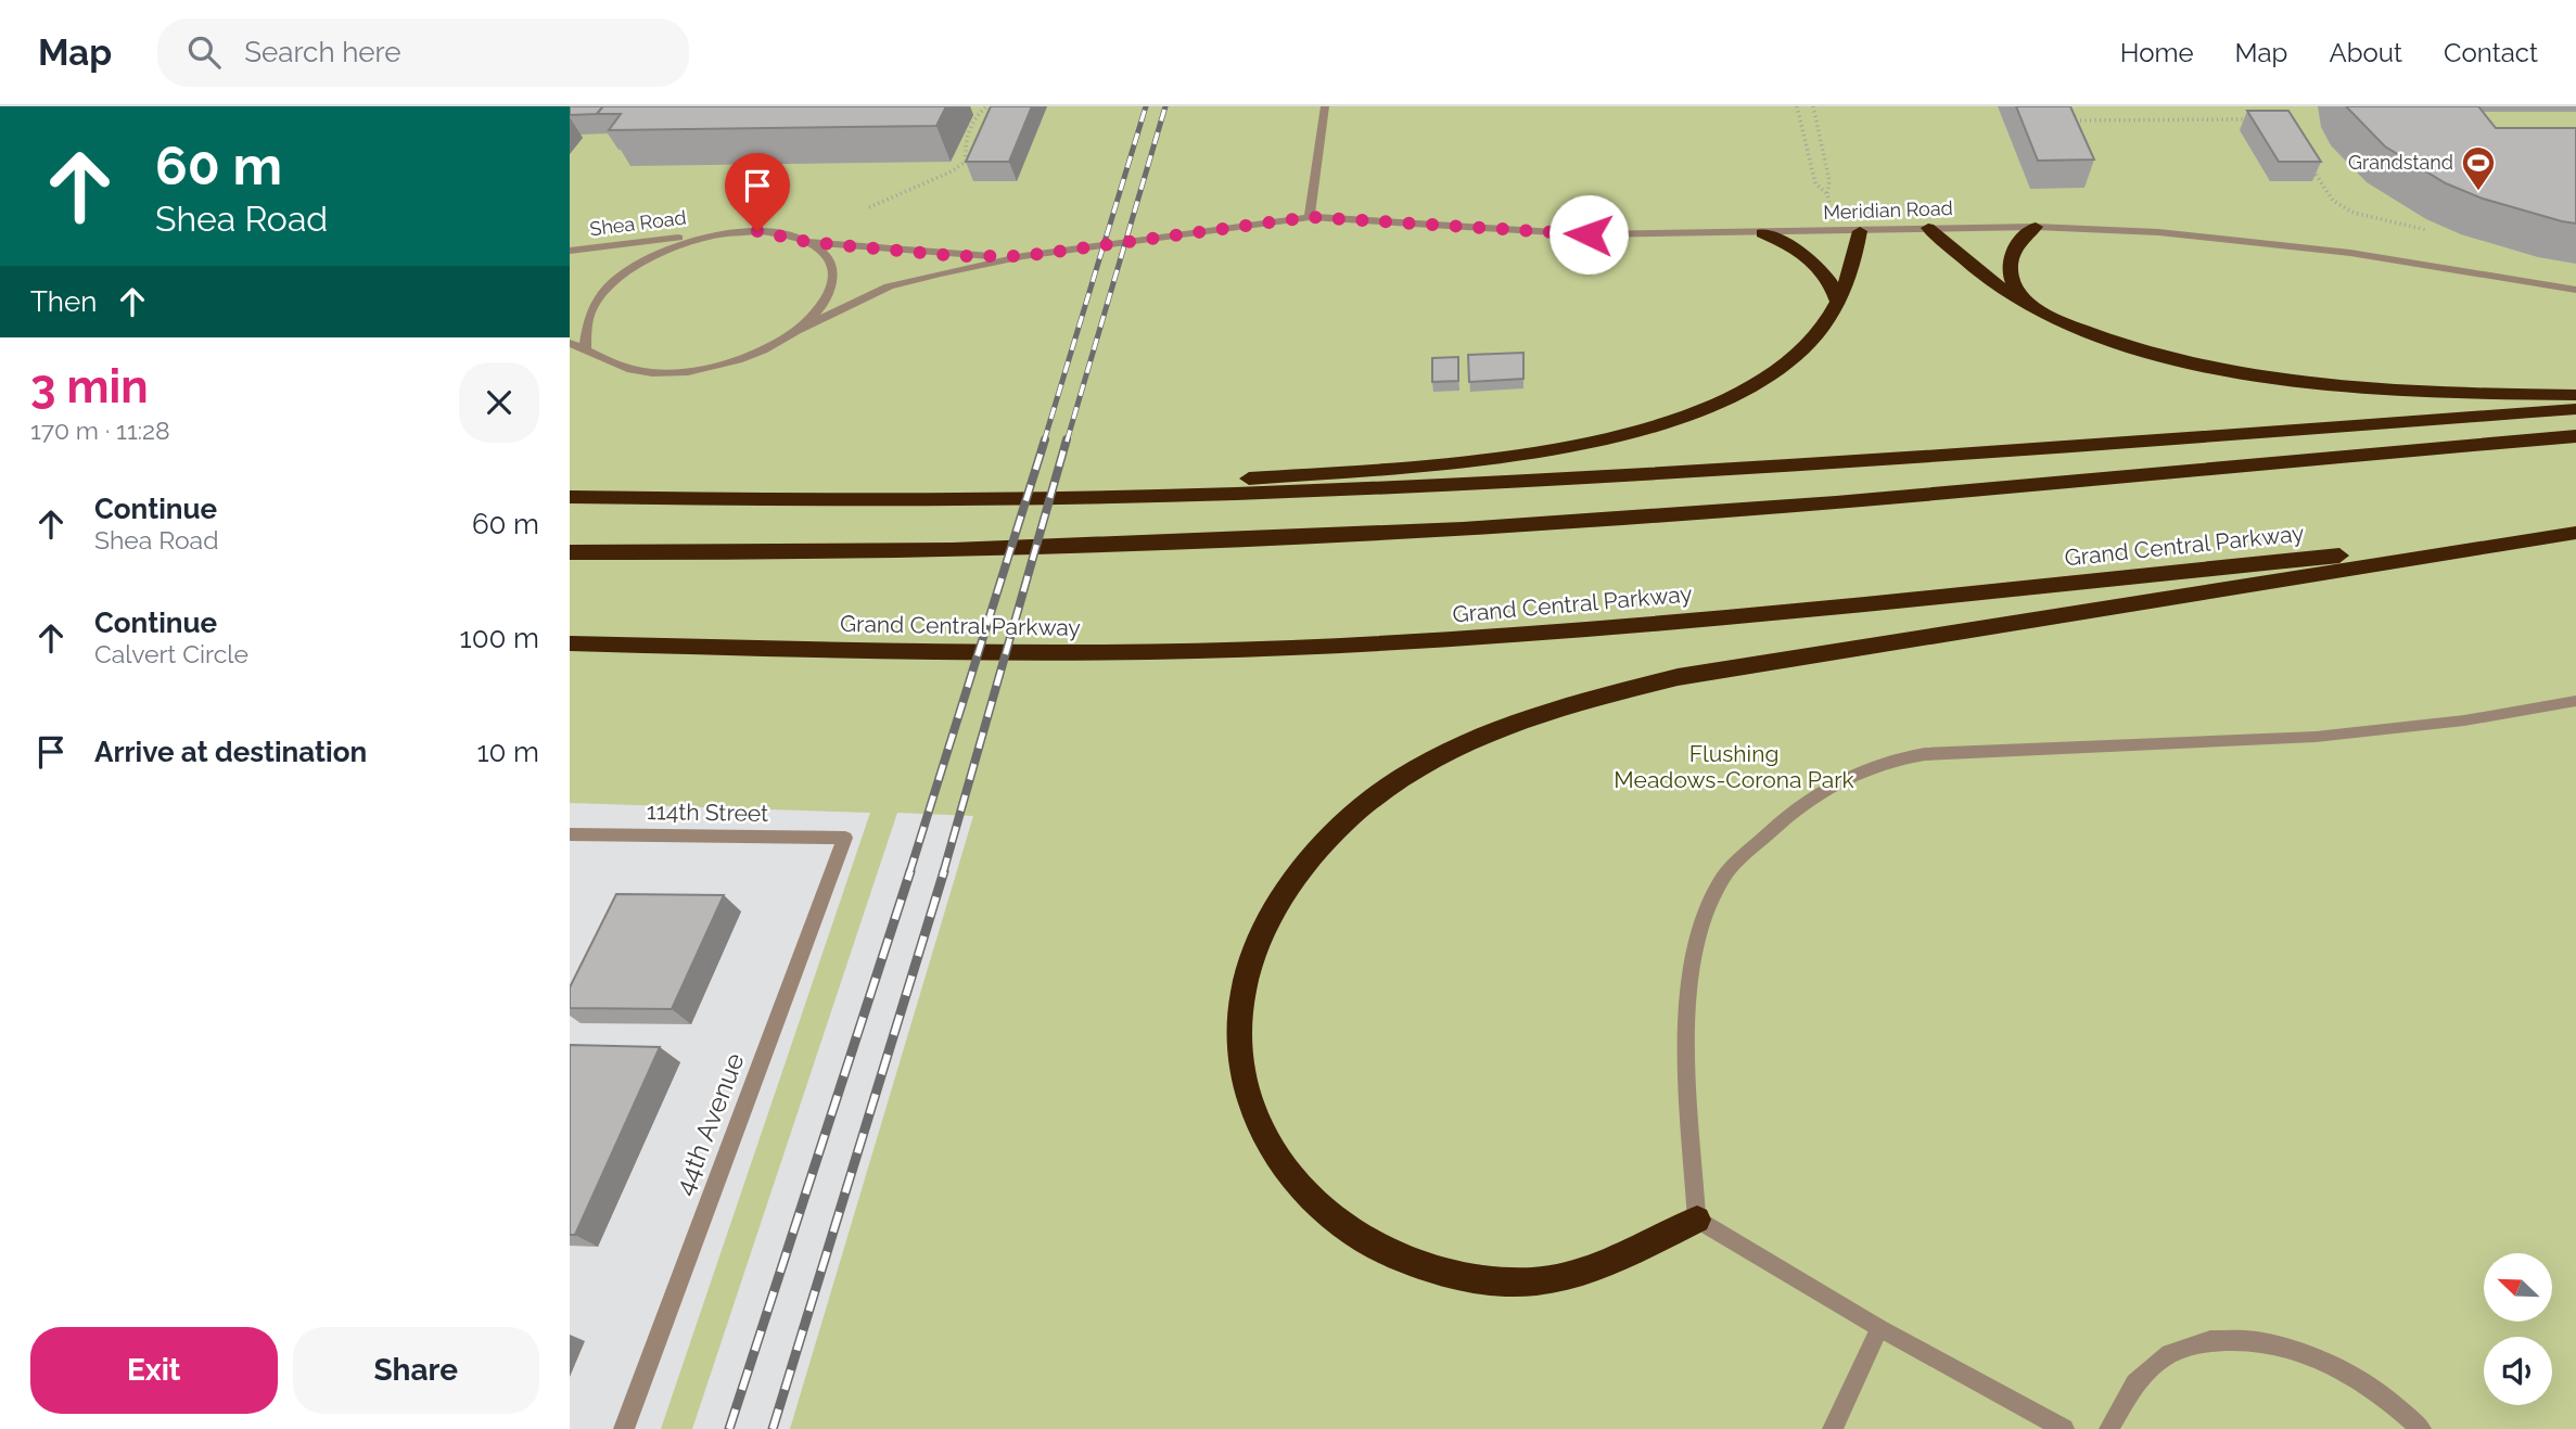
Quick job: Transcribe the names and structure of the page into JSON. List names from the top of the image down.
{
  "streets": {
    "highway": ["Grand Central Parkway"],
    "street": [
      "Meridian Road",
      "Shea Road",
      "114th Street",
      "44th Avenue"
    ]
  },
  "crossings": [
    ["114th Street", "44th Avenue"]
  ],
  "parks": ["Flushing Meadows-Corona Park"],
  "places": {
    "sports": ["Grandstand"]
  },
  "north": "top left",
  "page": {
    "header": "Map",
    "search": "Search here",
    "nav": [
      "Home",
      "Map",
      "About",
      "Contact"
    ],
    "turn": ["60 m", "Shea Road"],
    "then": "Then",
    "heading": ["3 min", "170 m · 11:28"],
    "list": [
      {
        "name": "Continue",
        "note": "Shea Road",
        "value": "60 m"
      },
      {
        "name": "Continue",
        "note": "Calvert Circle",
        "value": "100 m"
      },
      {
        "name": "Arrive at destination",
        "value": "10 m"
      }
    ],
    "buttons": ["Exit", "Share"]
  }
}
